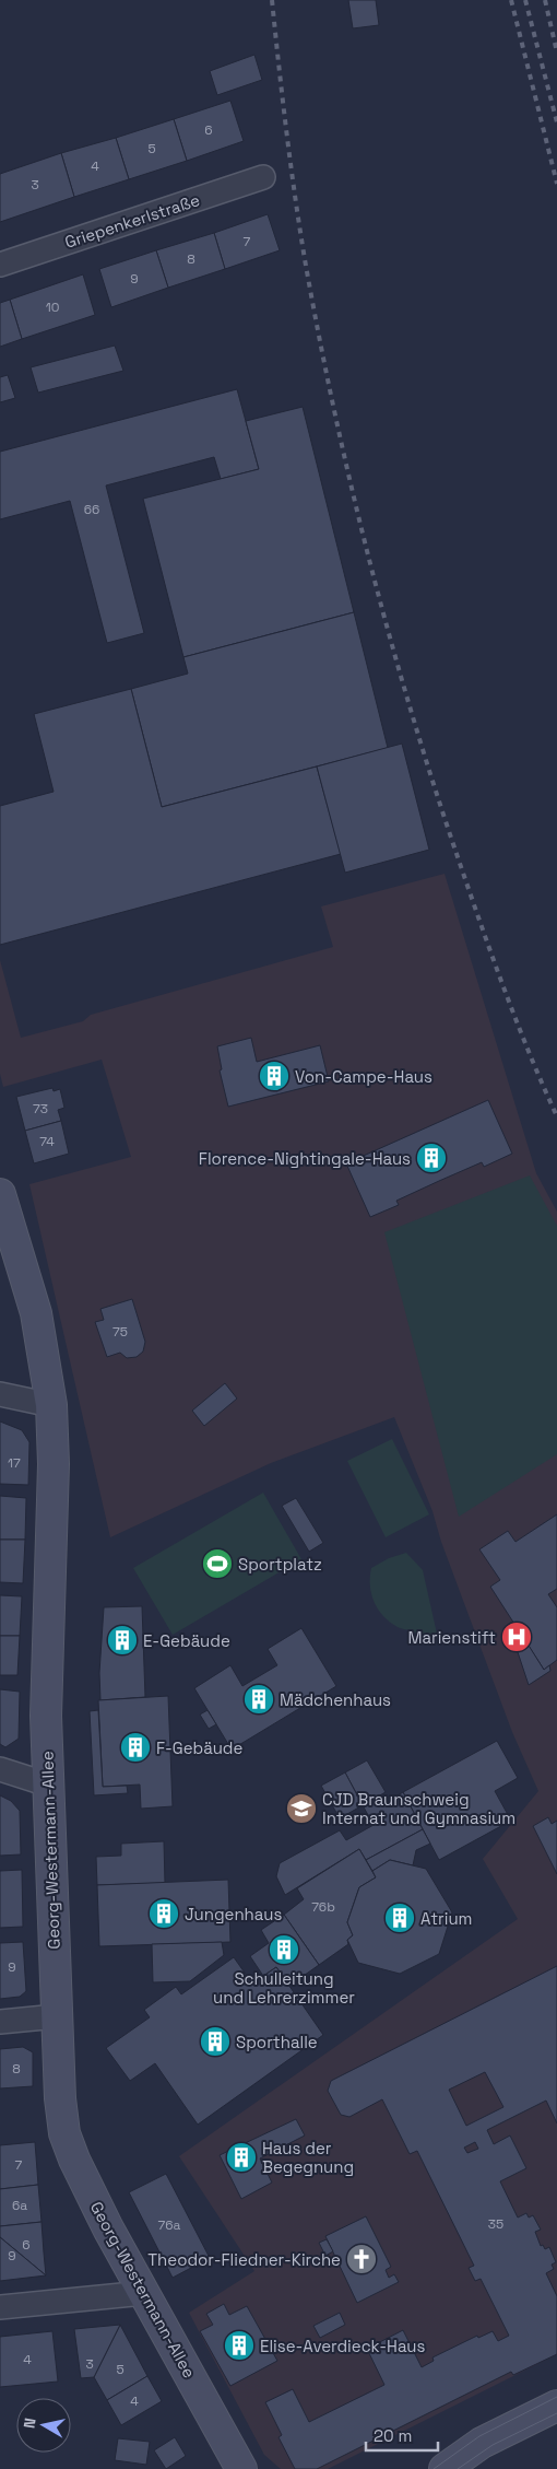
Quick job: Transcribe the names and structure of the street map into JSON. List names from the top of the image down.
{
  "streets": {
    "street": ["Griepenkerlstraße", "Georg-Westermann-Allee"]
  },
  "places": {
    "building": [
      "Von-Campe-Haus",
      "Florence-Nightingale-Haus",
      "E-Gebäude",
      "Mädchenhaus",
      "F-Gebäude",
      "Jungenhaus",
      "Atrium",
      "Schulleitung und Lehrerzimmer",
      "Sporthalle",
      "Haus der Begegnung",
      "Elise-Averdieck-Haus"
    ],
    "sports": ["Sportplatz"],
    "hospital": ["Marienstift"],
    "school or university": ["CJD Braunschweig Internat und Gymnasium"],
    "church": ["Theodor-Fliedner-Kirche"]
  },
  "house_numbers": [
    "6",
    "5",
    "4",
    "3",
    "7",
    "8",
    "9",
    "10",
    "66",
    "73",
    "74",
    "75",
    "17",
    "76b",
    "9",
    "8",
    "7",
    "6a",
    "35",
    "76a",
    "6",
    "9",
    "4",
    "3",
    "5",
    "4"
  ],
  "scale_bar": "20 m",
  "north": "left"
}
